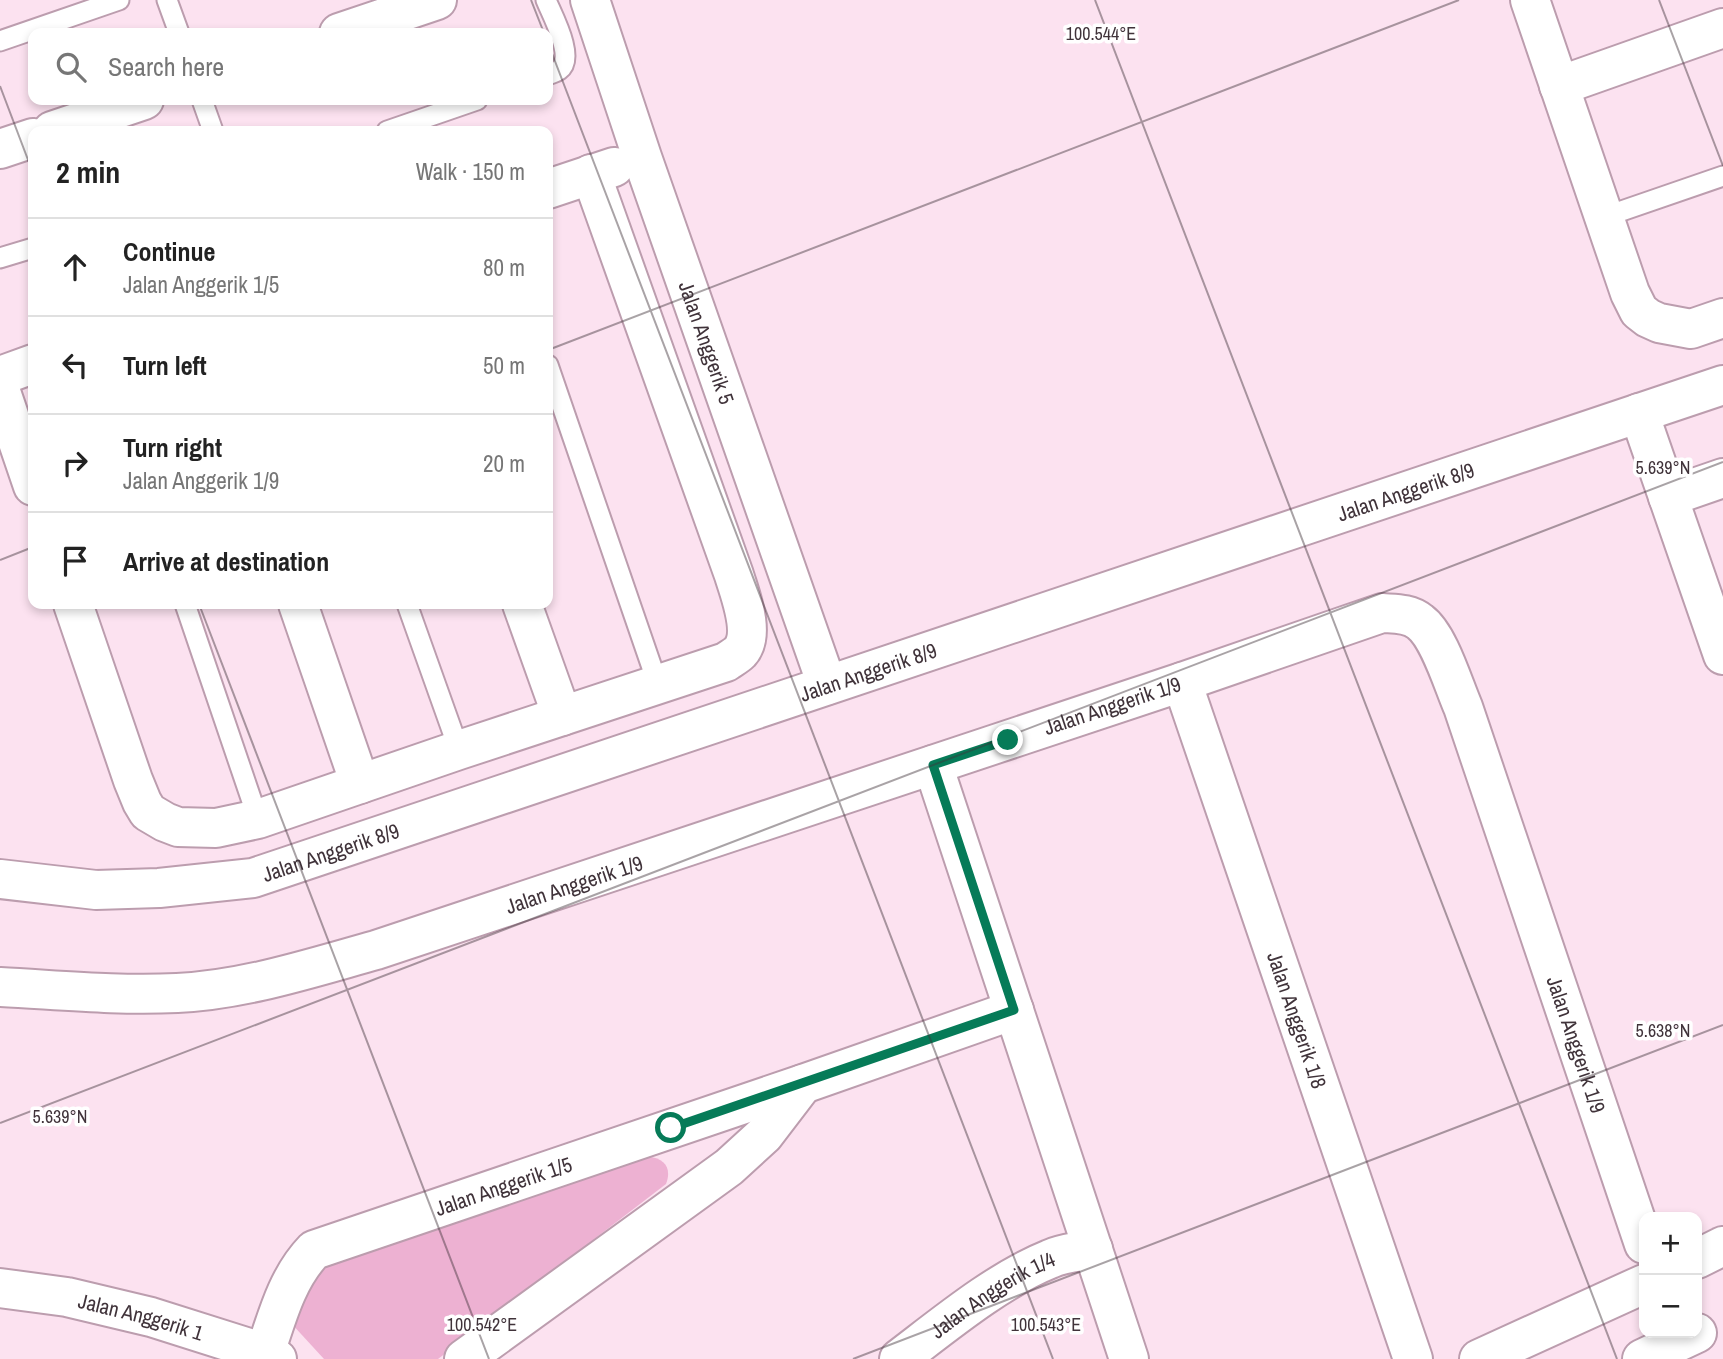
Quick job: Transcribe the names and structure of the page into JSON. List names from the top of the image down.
{
  "streets": {
    "street": [
      "Jalan Anggerik 5",
      "Jalan Anggerik 8/9",
      "Jalan Anggerik 1/9",
      "Jalan Anggerik 1/8",
      "Jalan Anggerik 1/5",
      "Jalan Anggerik 1/4",
      "Jalan Anggerik 1"
    ]
  },
  "crossings": [
    ["Jalan Anggerik 5", "Jalan Anggerik 8/9"],
    ["Jalan Anggerik 1/9", "Jalan Anggerik 1/8"],
    ["Jalan Anggerik 1/5", "Jalan Anggerik 1"]
  ],
  "page": {
    "search": "Search here",
    "heading": ["2 min", "Walk · 150 m"],
    "list": [
      ["Continue", "Jalan Anggerik 1/5", "80 m"],
      ["Turn left", "50 m"],
      ["Turn right", "Jalan Anggerik 1/9", "20 m"],
      "Arrive at destination"
    ],
    "map_buttons": ["+", "−"]
  },
  "coordinates": [
    "100.544°E",
    "5.639°N",
    "5.638°N",
    "100.542°E",
    "100.543°E"
  ]
}
